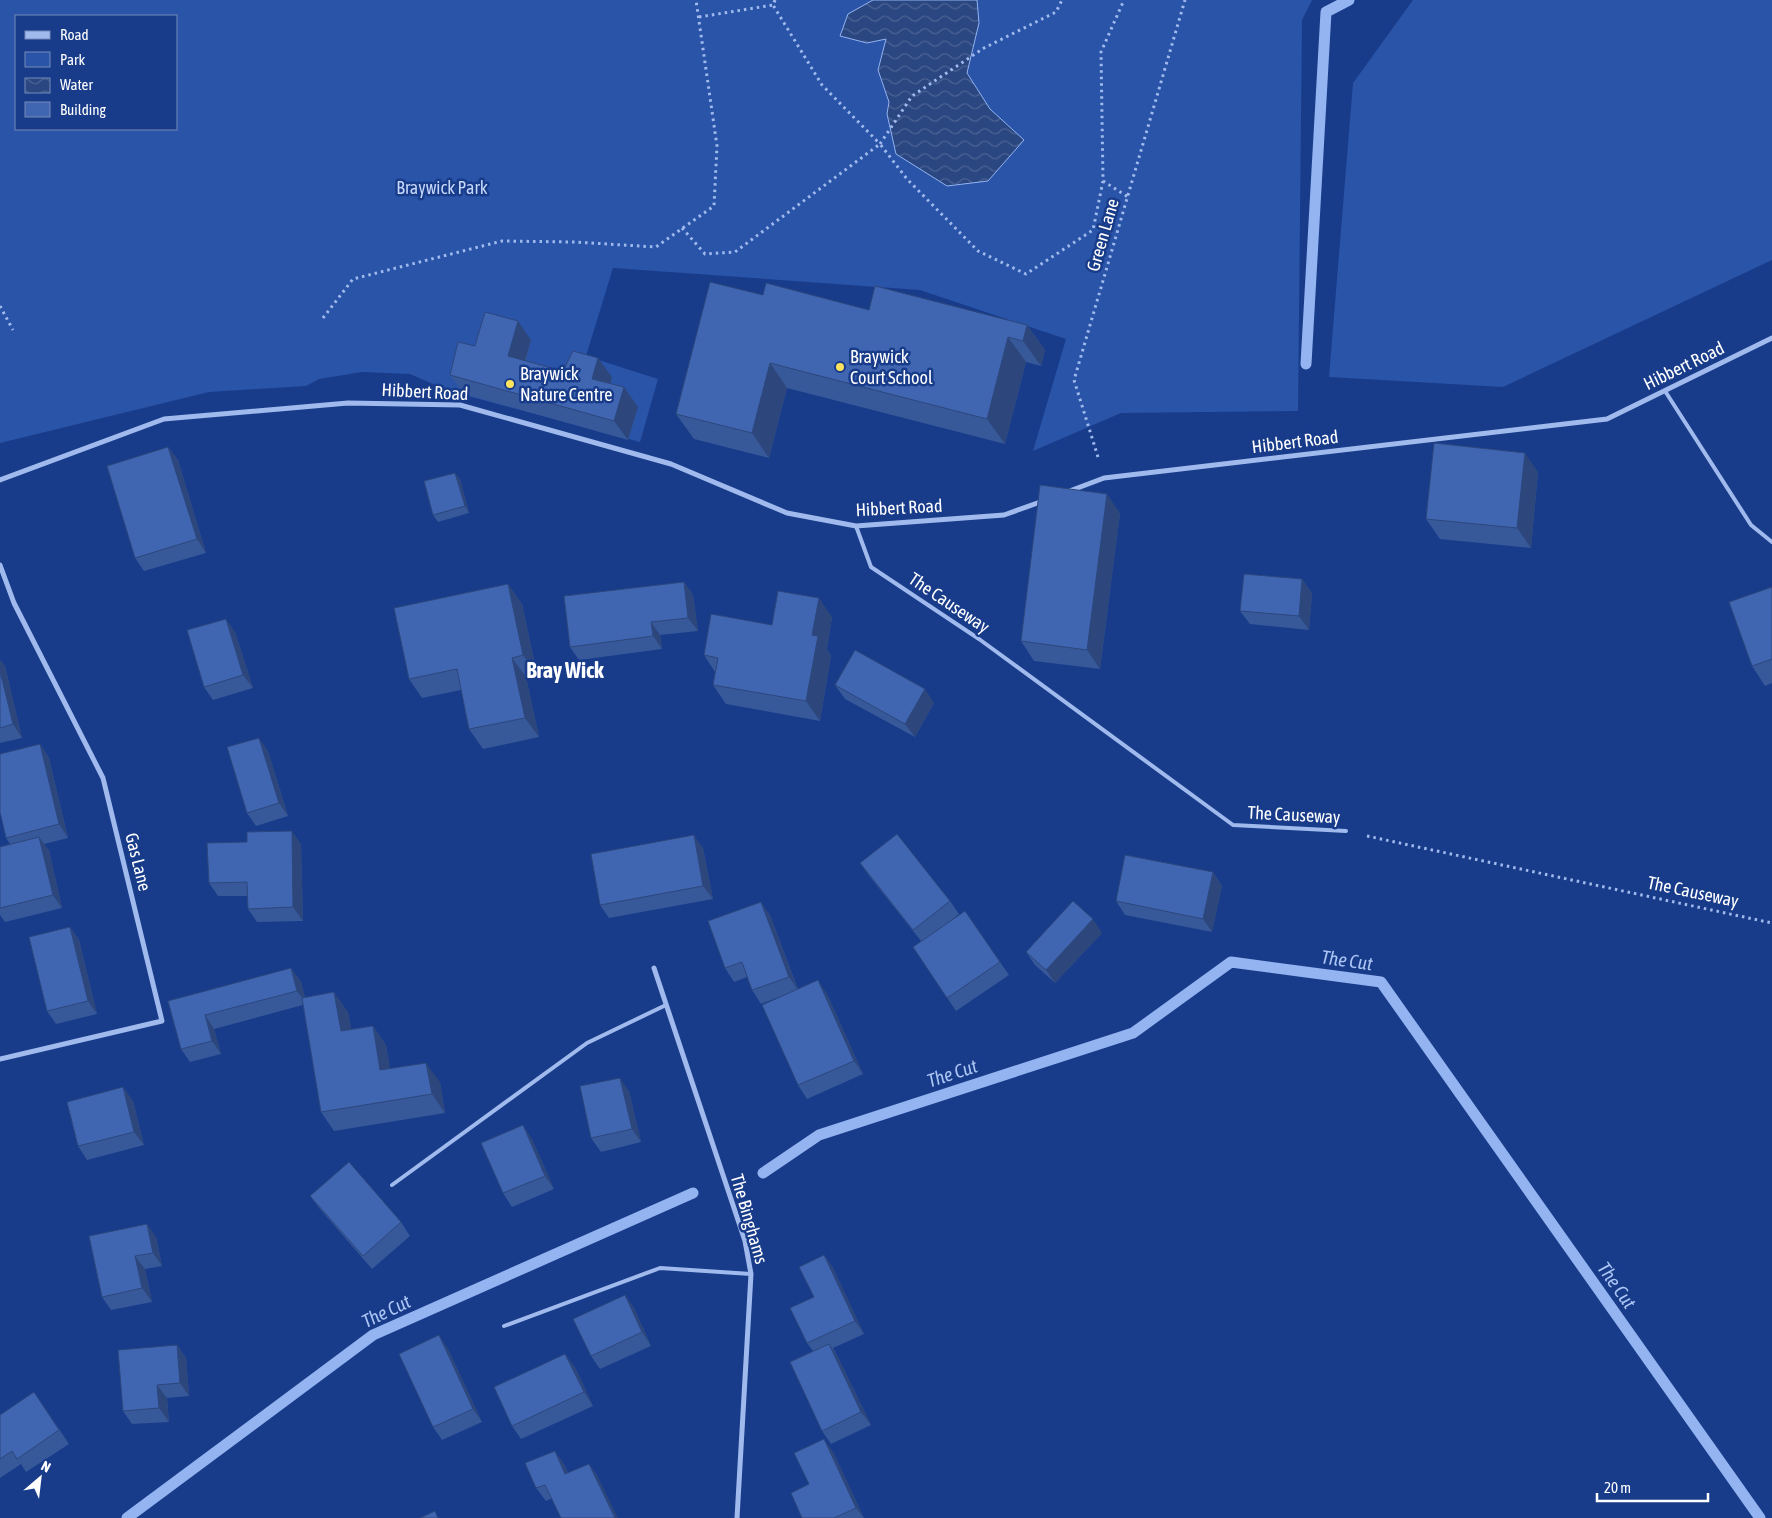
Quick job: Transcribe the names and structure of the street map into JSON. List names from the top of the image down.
{
  "streets": {
    "street": ["Hibbert Road", "Gas Lane", "The Binghams"],
    "lane": ["The Causeway"],
    "path": ["Green Lane"]
  },
  "crossings": [
    ["Green Lane", "Hibbert Road"],
    ["Hibbert Road", "The Causeway"]
  ],
  "districts": ["Bray Wick"],
  "water": ["The Cut"],
  "parks": ["Braywick Park"],
  "places": ["Braywick Court School", "Braywick Nature Centre"],
  "legend": [
    "Road",
    "Park",
    "Water",
    "Building"
  ],
  "scale_bar": "20 m",
  "north": "top right"
}
